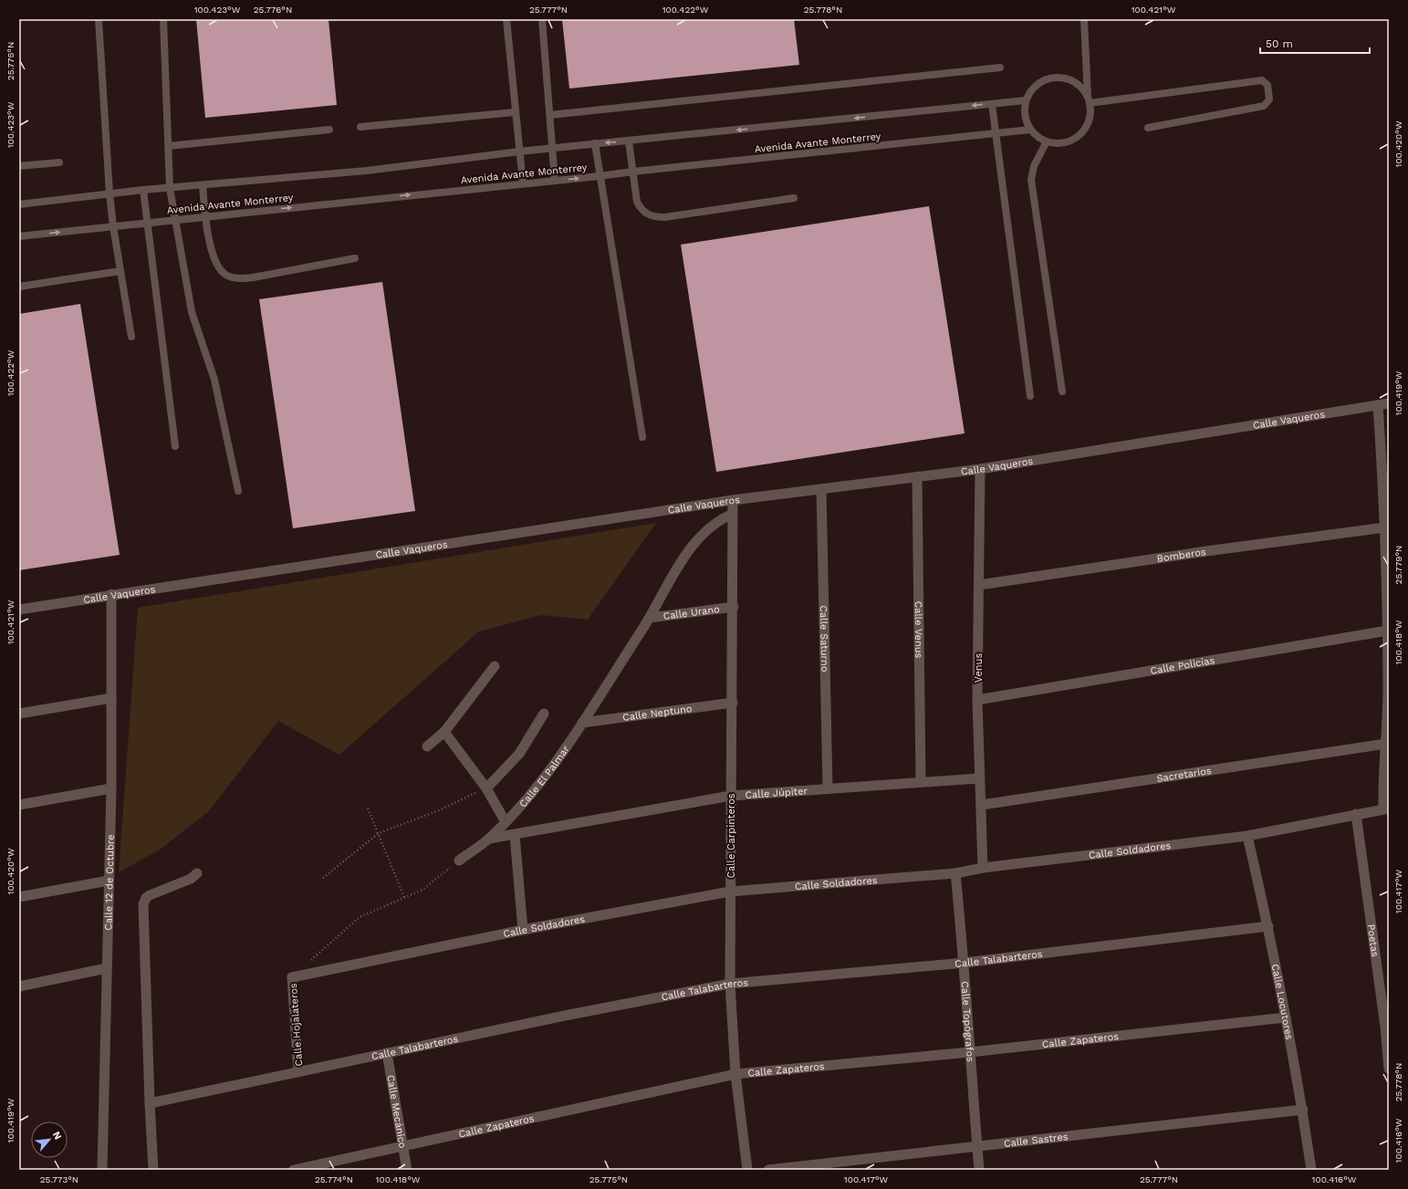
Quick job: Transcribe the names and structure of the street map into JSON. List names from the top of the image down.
{
  "streets": {
    "street": [
      "Calle Vaqueros",
      "Bomberos",
      "Calle Urano",
      "Calle Venus",
      "Calle Saturno",
      "Calle Policías",
      "Venus",
      "Calle Neptuno",
      "Sacretarios",
      "Calle El Palmar",
      "Calle Júpiter",
      "Calle Carpinteros",
      "Calle Soldadores",
      "Calle 12 de Octubre",
      "Poetas",
      "Calle Talabarteros",
      "Calle Locutores",
      "Calle Topógrafos",
      "Calle Hojalateros",
      "Calle Zapateros",
      "Calle Mecánico",
      "Calle Sastres"
    ],
    "lane": ["Avenida Avante Monterrey"]
  },
  "crossings": [
    ["Calle Vaqueros", "Calle Venus"],
    ["Calle Vaqueros", "Calle Saturno"],
    ["Calle Vaqueros", "Venus"],
    ["Calle Vaqueros", "Calle Carpinteros"],
    ["Calle Vaqueros", "Calle Soldadores"],
    ["Calle Vaqueros", "Calle 12 de Octubre"],
    ["Bomberos", "Venus"],
    ["Bomberos", "Calle Soldadores"],
    ["Calle Urano", "Calle El Palmar"],
    ["Calle Urano", "Calle Carpinteros"],
    ["Calle Venus", "Calle Júpiter"],
    ["Calle Saturno", "Calle Júpiter"],
    ["Calle Policías", "Venus"],
    ["Calle Policías", "Calle Soldadores"],
    ["Venus", "Sacretarios"],
    ["Venus", "Calle Júpiter"],
    ["Venus", "Calle Soldadores"],
    ["Calle Neptuno", "Calle El Palmar"],
    ["Calle Neptuno", "Calle Carpinteros"],
    ["Sacretarios", "Calle Soldadores"],
    ["Calle El Palmar", "Calle Júpiter"],
    ["Calle El Palmar", "Calle Carpinteros"],
    ["Calle Júpiter", "Calle Carpinteros"],
    ["Calle Carpinteros", "Calle Soldadores"],
    ["Calle Carpinteros", "Calle Talabarteros"],
    ["Calle Carpinteros", "Calle Zapateros"],
    ["Calle Soldadores", "Poetas"],
    ["Calle Soldadores", "Calle Locutores"],
    ["Calle Soldadores", "Calle Topógrafos"],
    ["Calle Soldadores", "Calle Hojalateros"],
    ["Calle Talabarteros", "Calle Locutores"],
    ["Calle Talabarteros", "Calle Topógrafos"],
    ["Calle Talabarteros", "Calle Hojalateros"],
    ["Calle Talabarteros", "Calle Mecánico"],
    ["Calle Locutores", "Calle Zapateros"],
    ["Calle Locutores", "Calle Sastres"],
    ["Calle Topógrafos", "Calle Zapateros"],
    ["Calle Topógrafos", "Calle Sastres"],
    ["Calle Zapateros", "Calle Mecánico"]
  ],
  "scale_bar": "50 m",
  "north": "top right",
  "coordinates": [
    "100.423°W",
    "25.776°N",
    "25.777°N",
    "100.422°W",
    "25.778°N",
    "100.421°W",
    "25.775°N",
    "100.420°W",
    "100.419°W",
    "25.779°N",
    "100.418°W",
    "100.417°W",
    "100.416°W",
    "25.773°N",
    "25.774°N"
  ]
}
